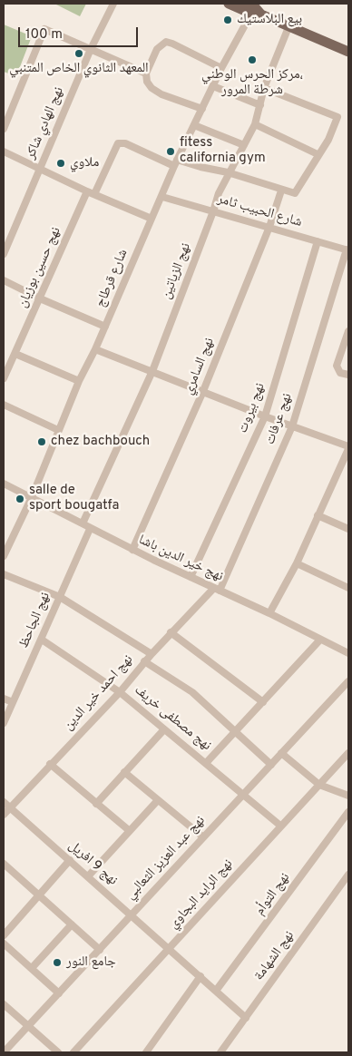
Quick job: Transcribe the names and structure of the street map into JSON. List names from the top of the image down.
{
  "streets": {
    "street": [
      "نهج الهادي شاكر",
      "شارع الحبيب ثامر",
      "نهج حسين بوزيان",
      "نهج الزياتين",
      "شارع قرطاج",
      "نهج السامري",
      "نهج بيروت",
      "نهج عرفات",
      "نهج خير الدين باشا",
      "نهج الجاحظ",
      "نهج احمد خير الدين",
      "نهج مصطفى خريف",
      "نهج عبد العزيز الثعالبي",
      "نهج 9 افريل",
      "نهج الرايد البجاوي",
      "نهج التوأم",
      "نهج الشهامة"
    ]
  },
  "crossings": [
    ["شارع الحبيب ثامر", "نهج الزياتين"],
    ["شارع الحبيب ثامر", "شارع قرطاج"],
    ["شارع الحبيب ثامر", "نهج السامري"],
    ["شارع الحبيب ثامر", "نهج بيروت"],
    ["شارع الحبيب ثامر", "نهج عرفات"],
    ["نهج الزياتين", "نهج خير الدين باشا"],
    ["شارع قرطاج", "نهج خير الدين باشا"],
    ["نهج السامري", "نهج خير الدين باشا"],
    ["نهج بيروت", "نهج خير الدين باشا"],
    ["نهج عرفات", "نهج خير الدين باشا"],
    ["نهج عرفات", "نهج احمد خير الدين"],
    ["نهج خير الدين باشا", "نهج الجاحظ"],
    ["نهج خير الدين باشا", "نهج احمد خير الدين"],
    ["نهج الجاحظ", "نهج مصطفى خريف"],
    ["نهج احمد خير الدين", "نهج مصطفى خريف"],
    ["نهج احمد خير الدين", "نهج 9 افريل"],
    ["نهج مصطفى خريف", "نهج عبد العزيز الثعالبي"],
    ["نهج مصطفى خريف", "نهج الرايد البجاوي"],
    ["نهج عبد العزيز الثعالبي", "نهج 9 افريل"],
    ["نهج 9 افريل", "نهج الرايد البجاوي"],
    ["نهج 9 افريل", "نهج التوأم"],
    ["نهج 9 افريل", "نهج الشهامة"]
  ],
  "places": [
    "بيع البلاستيك",
    "المعهد الثانوي الخاص المتنبي",
    "مركز الحرس الوطني، شرطة المرور",
    "fitess california gym",
    "ملاوي",
    "chez bachbouch",
    "salle de sport bougatfa",
    "جامع النور"
  ],
  "scale_bar": "100 m"
}
